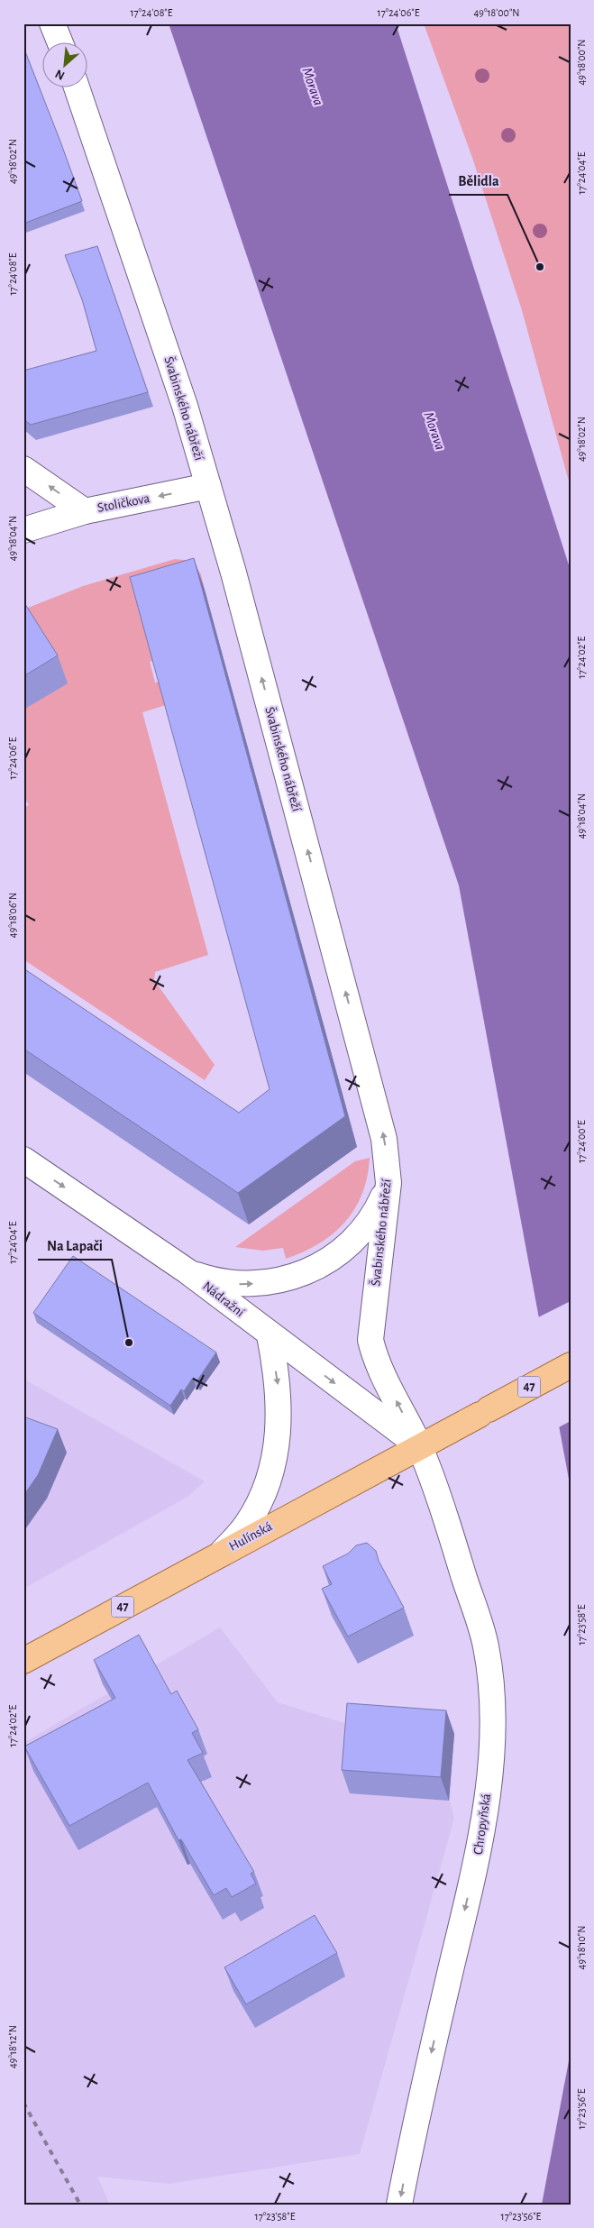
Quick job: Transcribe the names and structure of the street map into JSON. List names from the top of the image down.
{
  "streets": {
    "main road": ["47", "Hulínská"],
    "street": [
      "Švabinského nábřeží",
      "Stoličkova",
      "Nádražní",
      "Chropyňská"
    ]
  },
  "crossings": [
    ["Švabinského nábřeží", "Stoličkova"],
    ["Švabinského nábřeží", "Nádražní"],
    ["Švabinského nábřeží", "Hulínská"],
    ["Švabinského nábřeží", "Chropyňská"],
    ["Nádražní", "Hulínská"],
    ["Nádražní", "Chropyňská"],
    ["Hulínská", "Chropyňská"]
  ],
  "one_way": ["Švabinského nábřeží", "Nádražní", "Chropyňská"],
  "water": ["Morava"],
  "places": ["Bělidla", "Na Lapači"],
  "north": "bottom left",
  "coordinates": [
    "17°24'08\"E",
    "17°24'06\"E",
    "49°18'00\"N",
    "49°18'02\"N",
    "17°24'04\"E",
    "49°18'04\"N",
    "17°24'02\"E",
    "49°18'06\"N",
    "17°24'00\"E",
    "17°23'58\"E",
    "49°18'10\"N",
    "49°18'12\"N",
    "17°23'56\"E"
  ]
}
